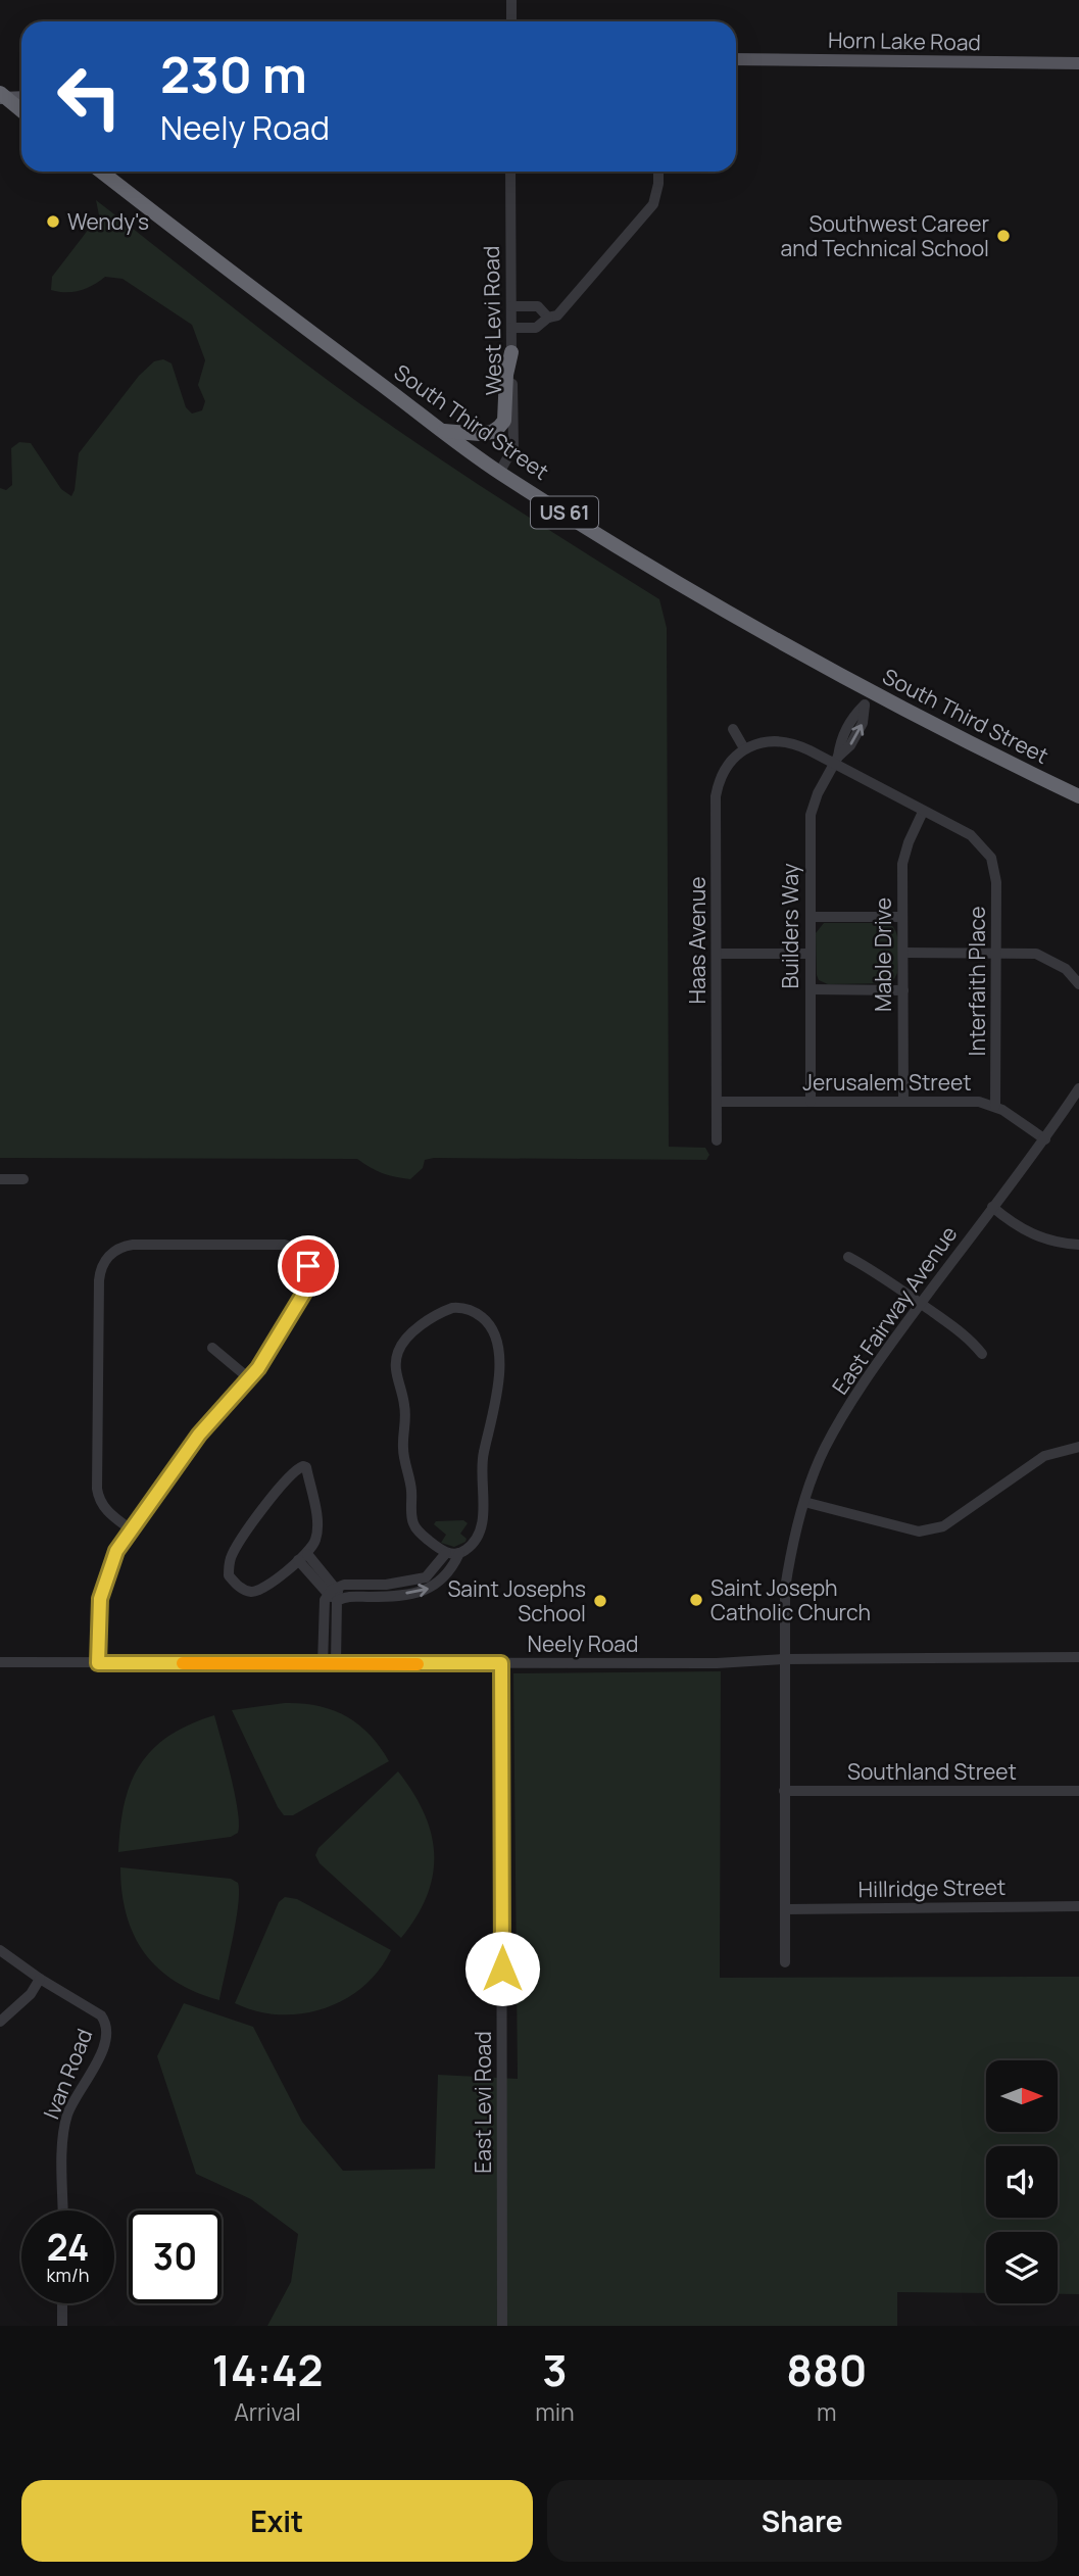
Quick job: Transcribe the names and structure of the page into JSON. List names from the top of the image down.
{
  "streets": {
    "highway": ["South Third Street", "US 61"],
    "main road": ["Horn Lake Road"],
    "street": [
      "West Levi Road",
      "Builders Way",
      "Haas Avenue",
      "Mable Drive",
      "Interfaith Place",
      "Jerusalem Street",
      "East Fairway Avenue",
      "Neely Road",
      "Southland Street",
      "Hillridge Street",
      "Ivan Road",
      "East Levi Road"
    ]
  },
  "crossings": [
    ["West Levi Road", "South Third Street"],
    ["South Third Street", "Builders Way"],
    ["Builders Way", "Jerusalem Street"],
    ["Haas Avenue", "Jerusalem Street"],
    ["Mable Drive", "Interfaith Place"],
    ["Mable Drive", "Jerusalem Street"],
    ["Interfaith Place", "Jerusalem Street"],
    ["Jerusalem Street", "East Fairway Avenue"],
    ["East Fairway Avenue", "Neely Road"],
    ["East Fairway Avenue", "Southland Street"],
    ["East Fairway Avenue", "Hillridge Street"],
    ["Neely Road", "East Levi Road"]
  ],
  "places": [
    "Wendy's",
    "Southwest Career and Technical School",
    "Saint Joseph Catholic Church",
    "Saint Josephs School"
  ],
  "north": "right",
  "page": {
    "turn": ["230 m", "Neely Road"],
    "speed": "24 km/h",
    "limit": "30",
    "eta": [
      "14:42",
      "Arrival",
      "3",
      "min",
      "880",
      "m"
    ],
    "buttons": ["Exit", "Share"]
  }
}
